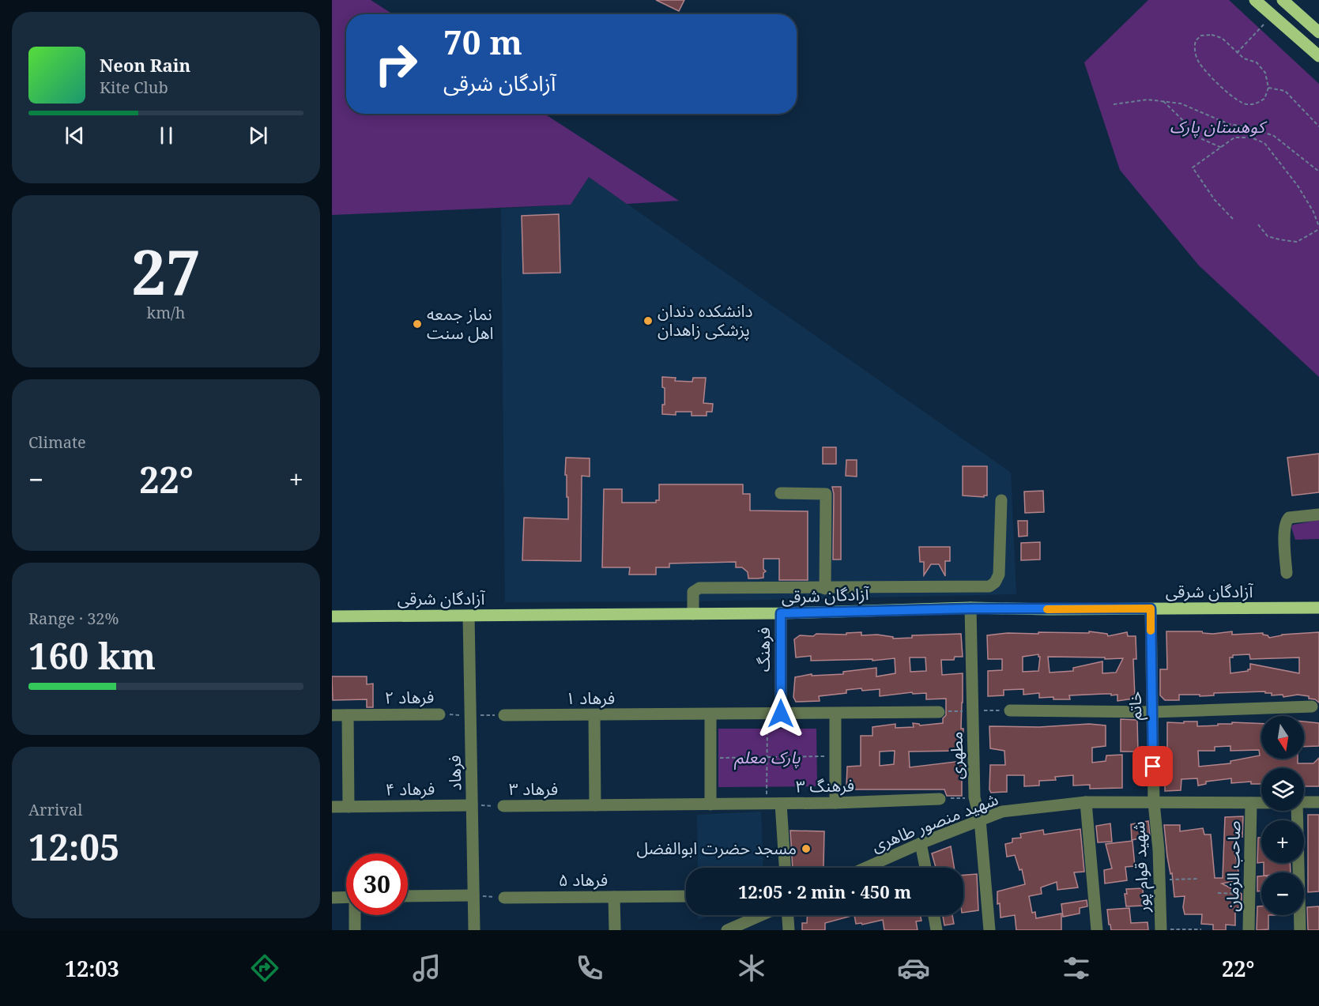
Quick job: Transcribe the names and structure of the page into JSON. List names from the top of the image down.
{
  "streets": {
    "main road": ["آزادگان شرقی"],
    "street": [
      "فرهنگ",
      "فرهاد ۲",
      "فرهاد ۱",
      "خاتم",
      "مطهری",
      "فرهاد",
      "فرهنگ ۳",
      "فرهاد ۴",
      "فرهاد ۳",
      "شهید منصور طاهری",
      "صاحب الزمان",
      "شهید قوام پور",
      "فرهاد ۵"
    ]
  },
  "crossings": [
    ["آزادگان شرقی", "فرهنگ"],
    ["آزادگان شرقی", "خاتم"],
    ["آزادگان شرقی", "مطهری"],
    ["آزادگان شرقی", "فرهاد"],
    ["فرهنگ", "فرهاد ۱"],
    ["فرهاد ۲", "فرهاد"],
    ["خاتم", "شهید منصور طاهری"],
    ["خاتم", "شهید قوام پور"],
    ["مطهری", "شهید منصور طاهری"],
    ["فرهاد", "فرهاد ۴"],
    ["فرهاد", "فرهاد ۳"],
    ["فرهنگ ۳", "فرهاد ۳"],
    ["فرهاد ۴", "فرهاد ۳"],
    ["شهید منصور طاهری", "صاحب الزمان"],
    ["شهید منصور طاهری", "شهید قوام پور"]
  ],
  "parks": ["کوهستان پارک", "پارک معلم"],
  "places": ["دانشکده دندان پزشکی زاهدان", "نماز جمعه اهل سنت", "مسجد حضرت ابوالفضل"],
  "north": "bottom",
  "page": {
    "turn": ["70 m", "آزادگان شرقی"],
    "song": ["Neon Rain", "Kite Club"],
    "tile": [
      ["27", "km/h"],
      "Climate",
      ["Range · 32%", "160 km"],
      ["Arrival", "12:05"]
    ],
    "heat": ["−", "22°", "+"],
    "map_buttons": ["+", "−"],
    "limit": "30",
    "trip": "12:05 · 2 min · 450 m",
    "tabs": ["12:03", "22°"]
  }
}
